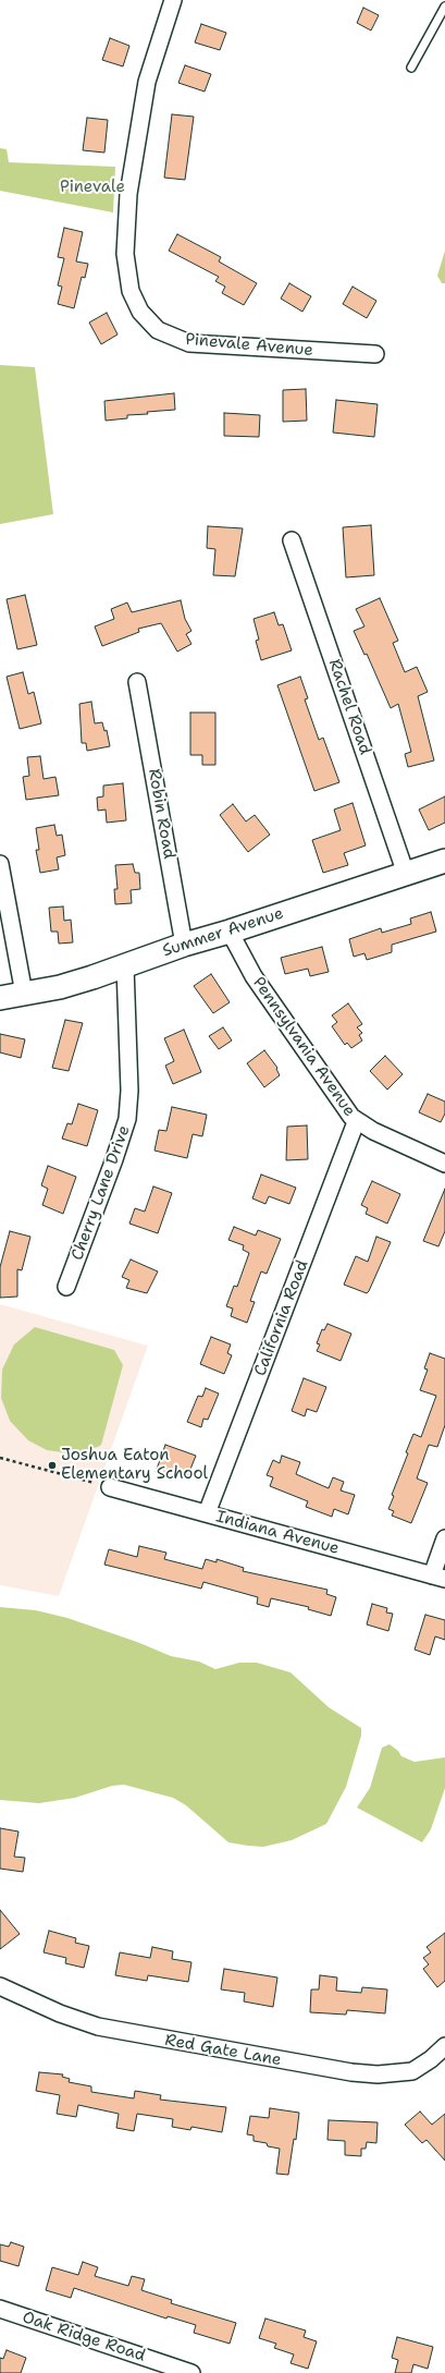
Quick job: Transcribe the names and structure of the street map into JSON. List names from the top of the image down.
{
  "streets": {
    "street": [
      "Pinevale Avenue",
      "Rachel Road",
      "Robin Road",
      "Summer Avenue",
      "Pennsylvania Avenue",
      "Cherry Lane Drive",
      "California Road",
      "Indiana Avenue",
      "Red Gate Lane",
      "Oak Ridge Road"
    ]
  },
  "crossings": [
    ["Rachel Road", "Summer Avenue"],
    ["Robin Road", "Summer Avenue"],
    ["Summer Avenue", "Pennsylvania Avenue"],
    ["Summer Avenue", "Cherry Lane Drive"],
    ["Pennsylvania Avenue", "California Road"],
    ["California Road", "Indiana Avenue"]
  ],
  "parks": ["Pinevale"],
  "places": ["Joshua Eaton Elementary School"]
}
